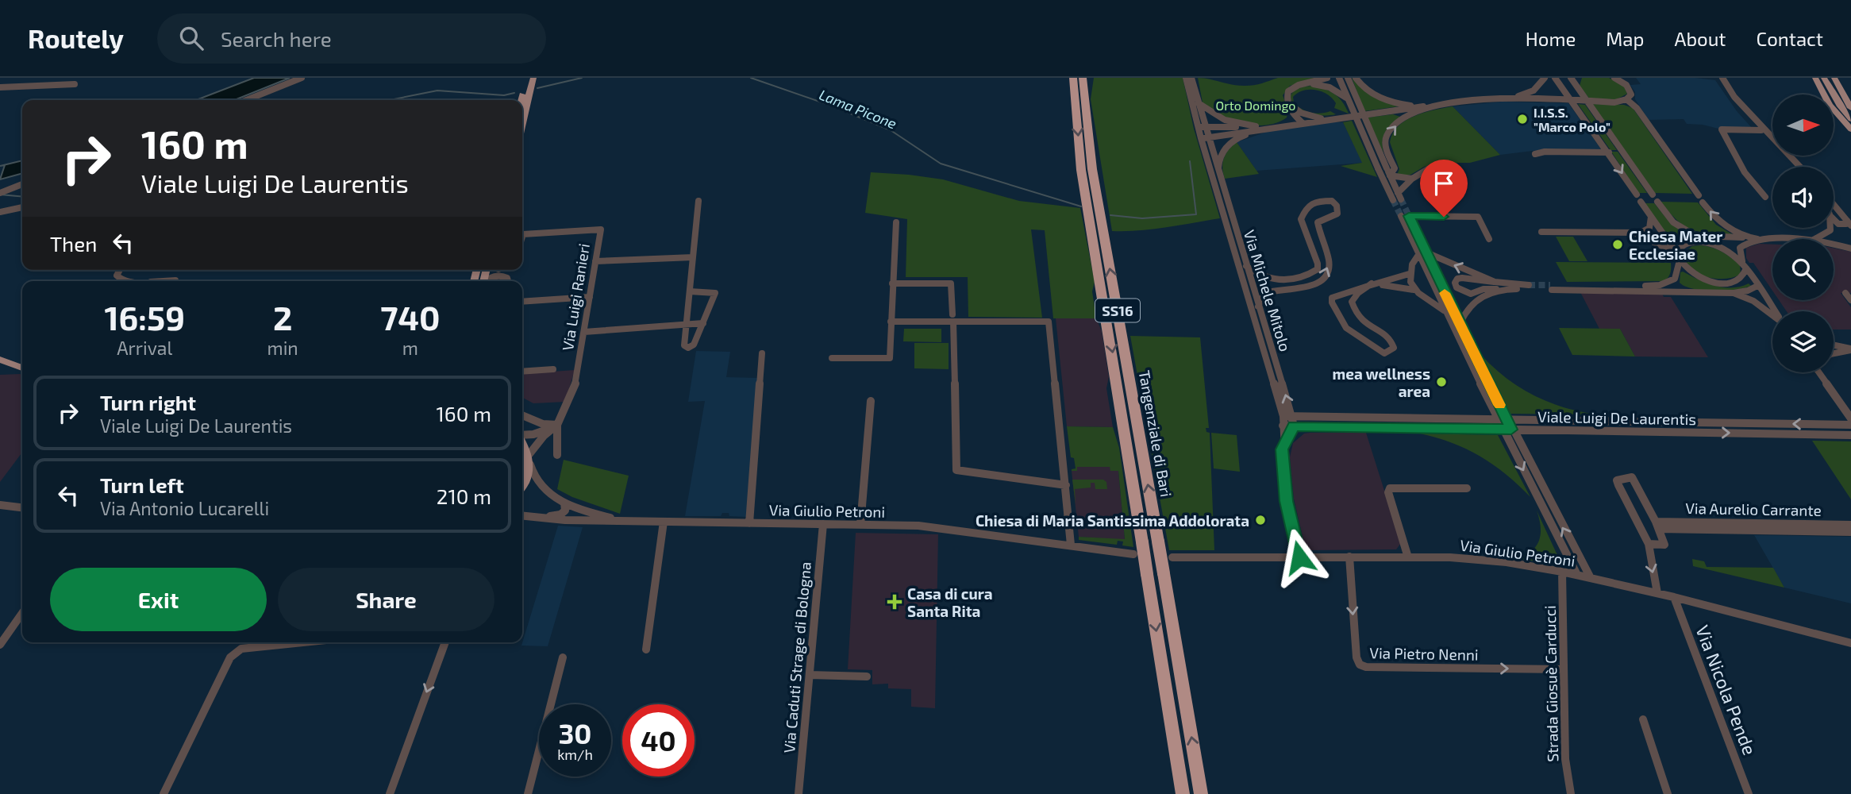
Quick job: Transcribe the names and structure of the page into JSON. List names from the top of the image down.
{
  "streets": {
    "highway": ["SS16", "Tangenziale di Bari"],
    "street": [
      "Via Michele Mitolo",
      "Via Luigi Ranieri",
      "Viale Luigi De Laurentis",
      "Via Aurelio Carrante",
      "Via Giulio Petroni",
      "Via Pietro Nenni",
      "Via Caduti Strage di Bologna",
      "Strada Giosuè Carducci",
      "Via Nicola Pende"
    ]
  },
  "crossings": [
    ["Via Michele Mitolo", "Viale Luigi De Laurentis"],
    ["Via Michele Mitolo", "Via Giulio Petroni"],
    ["Via Giulio Petroni", "Via Pietro Nenni"],
    ["Via Giulio Petroni", "Via Caduti Strage di Bologna"],
    ["Via Giulio Petroni", "Strada Giosuè Carducci"],
    ["Via Giulio Petroni", "Via Nicola Pende"],
    ["Via Pietro Nenni", "Strada Giosuè Carducci"]
  ],
  "water": ["Lama Picone"],
  "parks": ["Orto Domingo"],
  "places": {
    "other": [
      "I.I.S.S. \"Marco Polo\"",
      "Chiesa Mater Ecclesiae",
      "mea wellness area",
      "Chiesa di Maria Santissima Addolorata"
    ],
    "health": ["Casa di cura Santa Rita"]
  },
  "north": "right",
  "page": {
    "header": "Routely",
    "search": "Search here",
    "nav": [
      "Home",
      "Map",
      "About",
      "Contact"
    ],
    "turn": ["160 m", "Viale Luigi De Laurentis"],
    "then": "Then",
    "eta": [
      "16:59",
      "Arrival",
      "2",
      "min",
      "740",
      "m"
    ],
    "list": [
      {
        "name": "Turn right",
        "note": "Viale Luigi De Laurentis",
        "value": "160 m"
      },
      {
        "name": "Turn left",
        "note": "Via Antonio Lucarelli",
        "value": "210 m"
      }
    ],
    "buttons": ["Exit", "Share"],
    "speed": "30 km/h",
    "limit": "40"
  }
}
